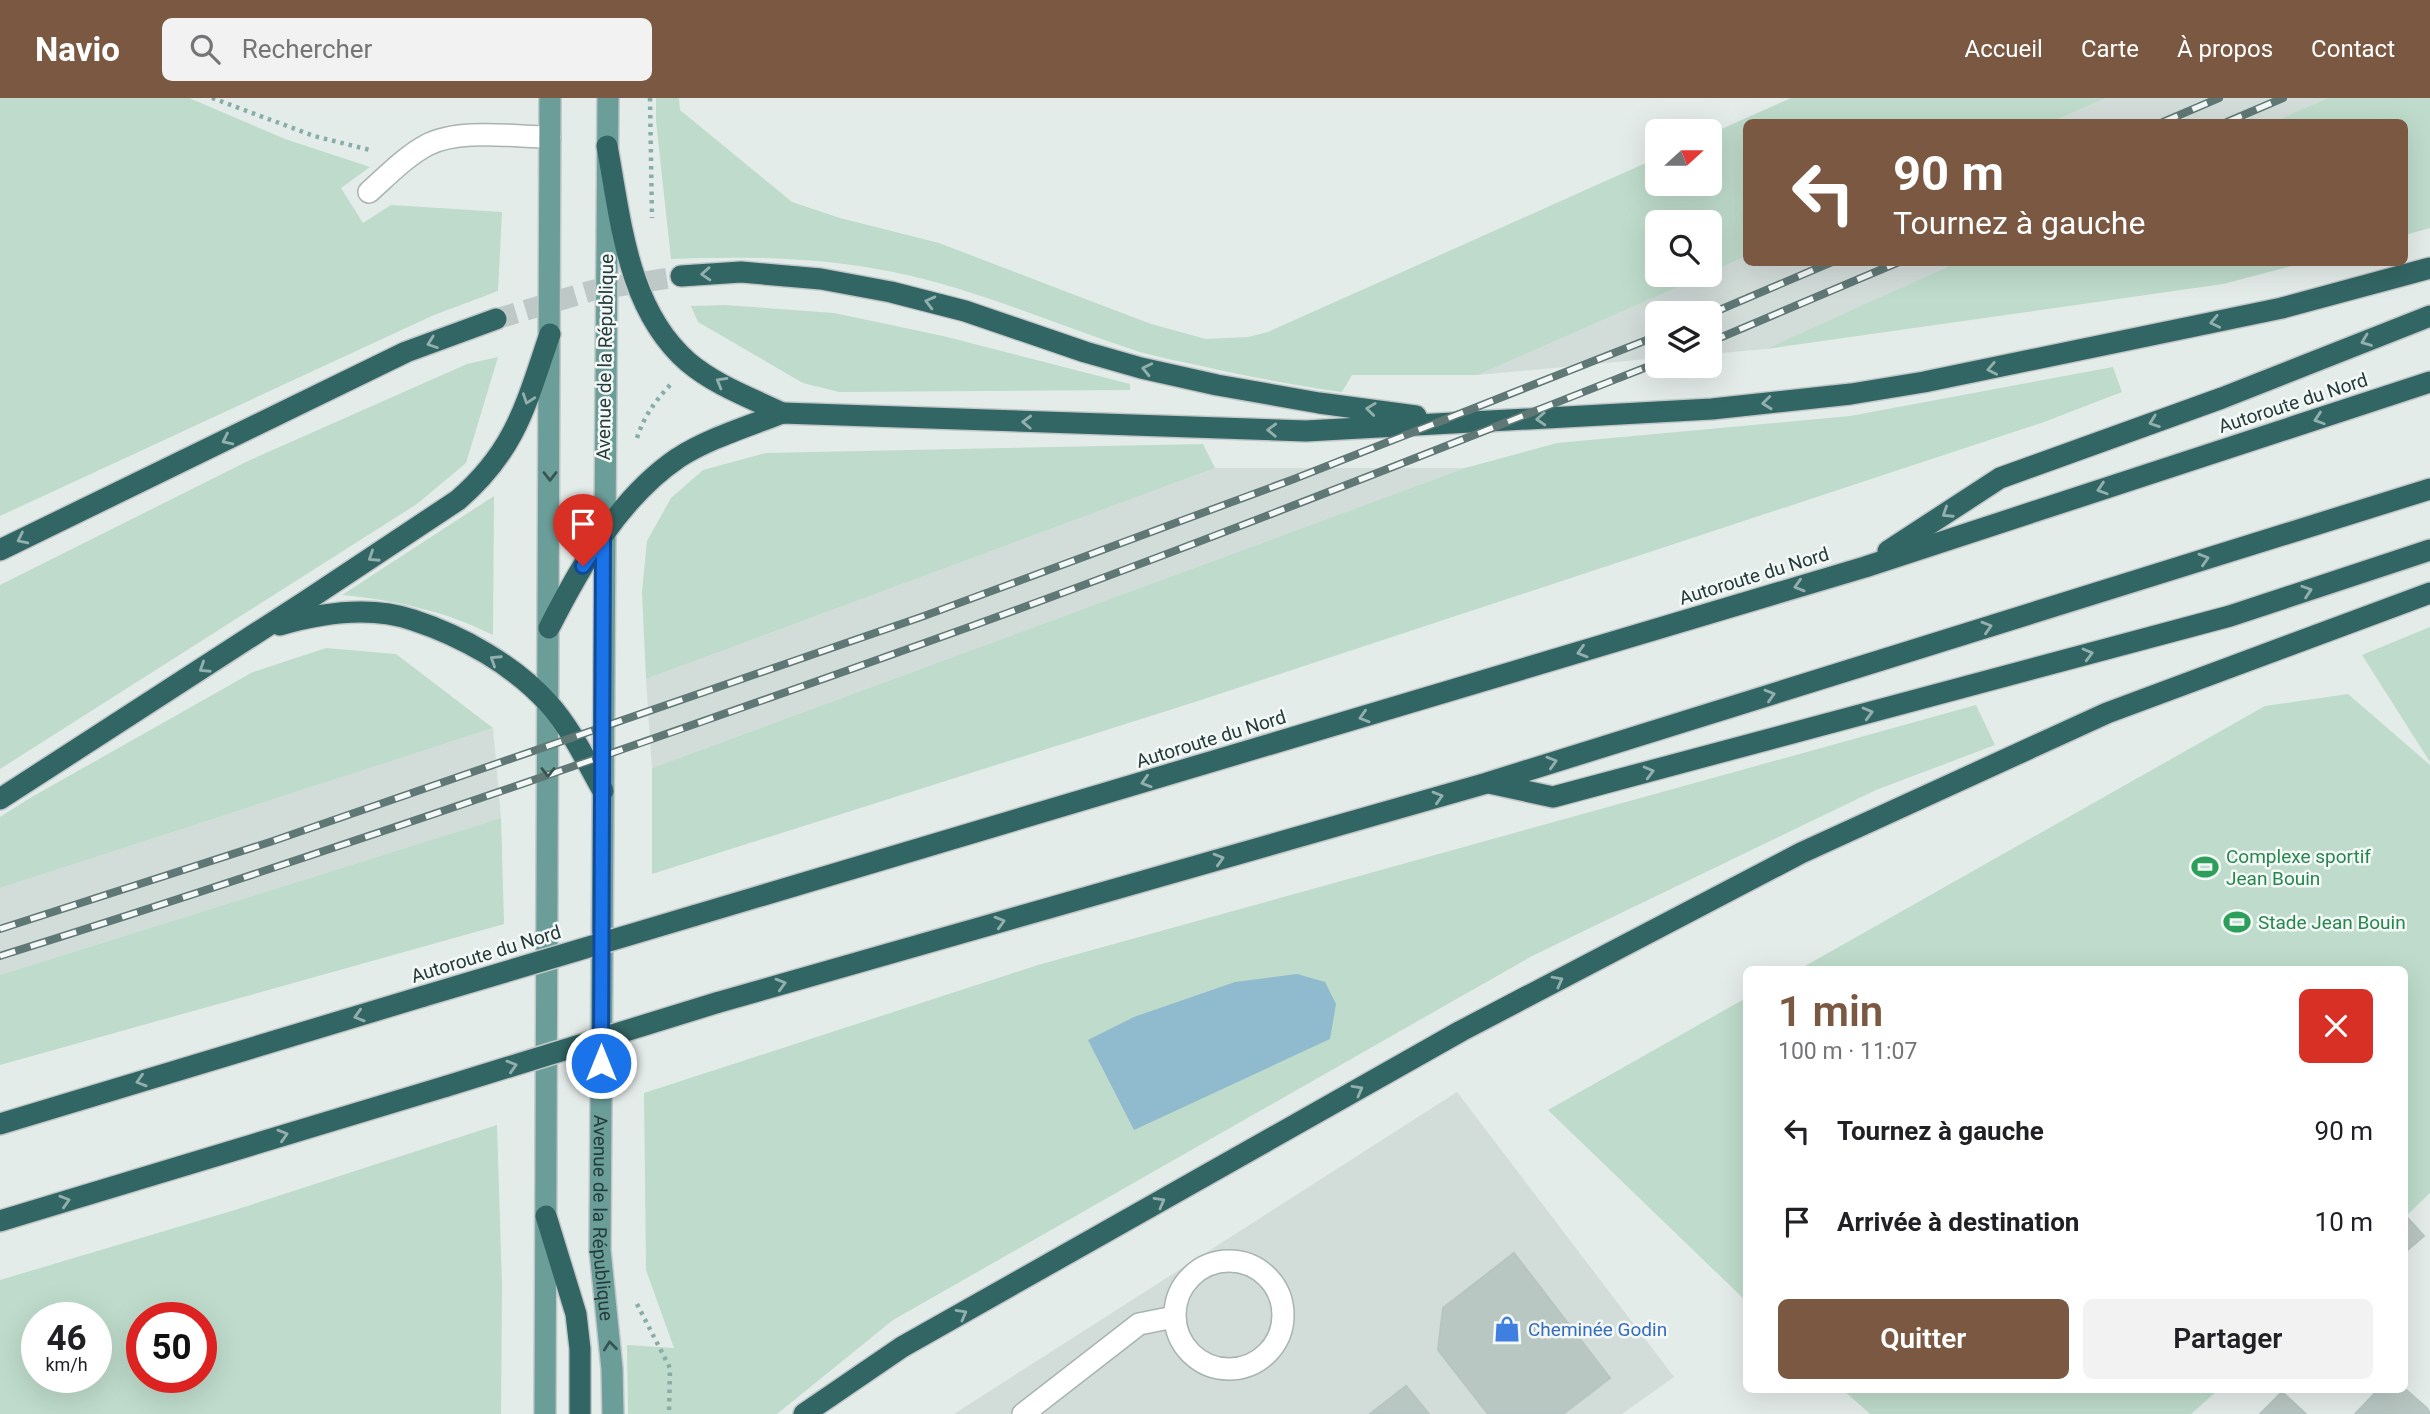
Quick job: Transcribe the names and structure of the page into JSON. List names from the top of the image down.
{
  "streets": {
    "highway": ["Autoroute du Nord"],
    "main road": ["Avenue de la République"]
  },
  "places": {
    "sports": ["Complexe sportif Jean Bouin", "Stade Jean Bouin"],
    "shop": ["Cheminée Godin"]
  },
  "north": "right",
  "page": {
    "header": "Navio",
    "search": "Rechercher",
    "nav": [
      "Accueil",
      "Carte",
      "À propos",
      "Contact"
    ],
    "turn": ["90 m", "Tournez à gauche"],
    "heading": ["1 min", "100 m · 11:07"],
    "list": [
      {
        "name": "Tournez à gauche",
        "value": "90 m"
      },
      {
        "name": "Arrivée à destination",
        "value": "10 m"
      }
    ],
    "buttons": ["Quitter", "Partager"],
    "speed": "46 km/h",
    "limit": "50"
  }
}
